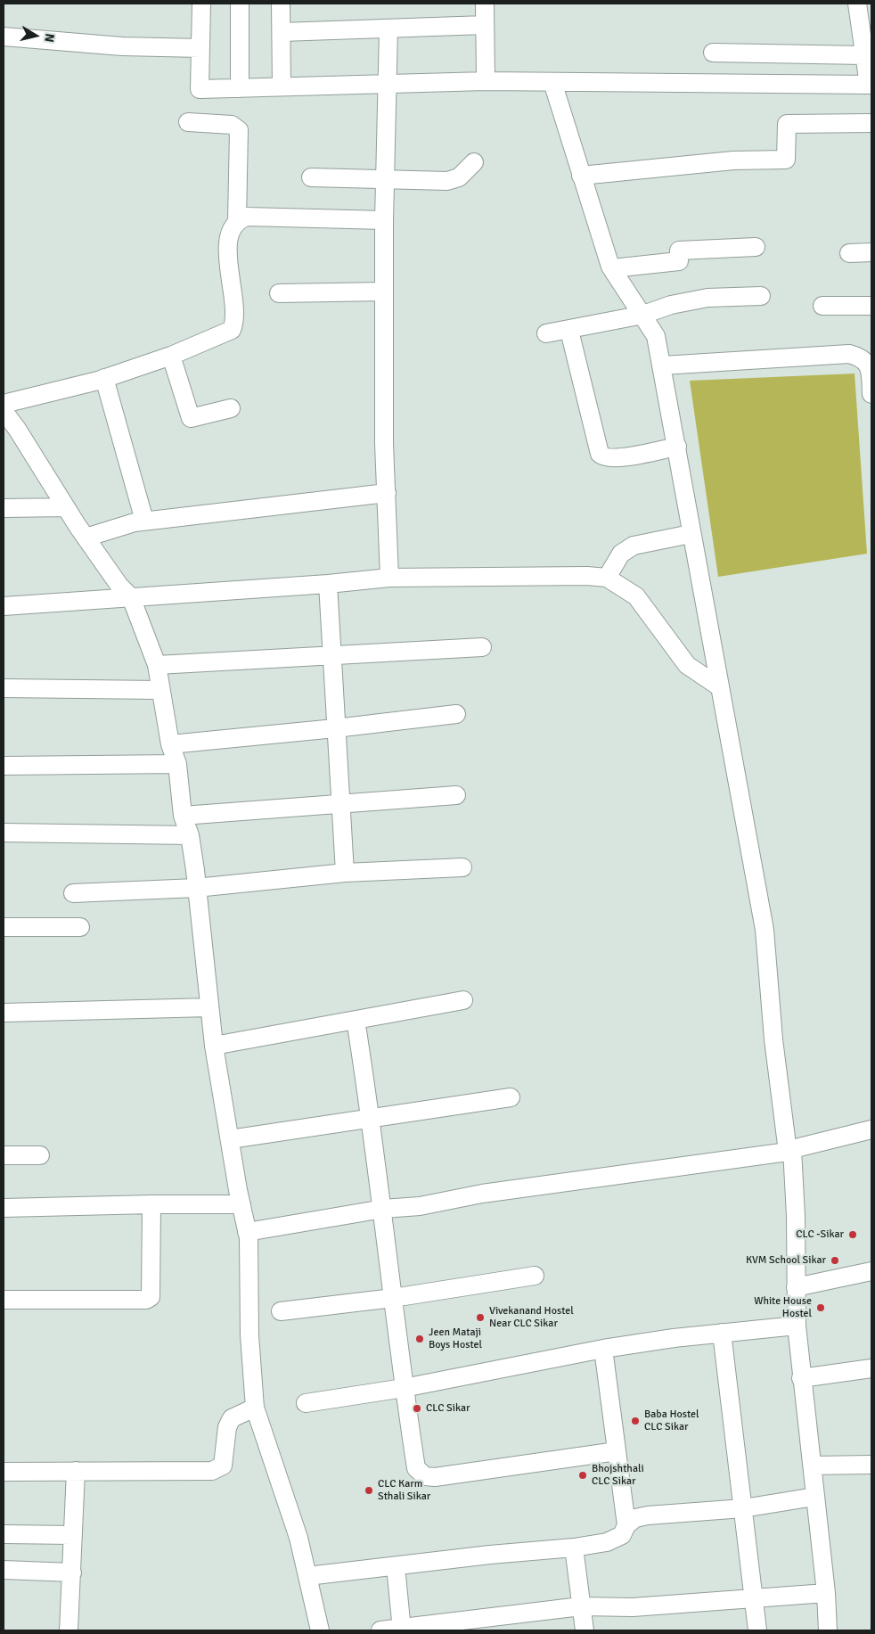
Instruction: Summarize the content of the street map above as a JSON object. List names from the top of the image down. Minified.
{"places":["CLC -Sikar","KVM School Sikar","White House Hostel","Vivekanand Hostel Near CLC Sikar","Jeen Mataji Boys Hostel","CLC Sikar","Baba Hostel CLC Sikar","Bhojshthali CLC Sikar","CLC Karm Sthali Sikar"],"north":"right"}
